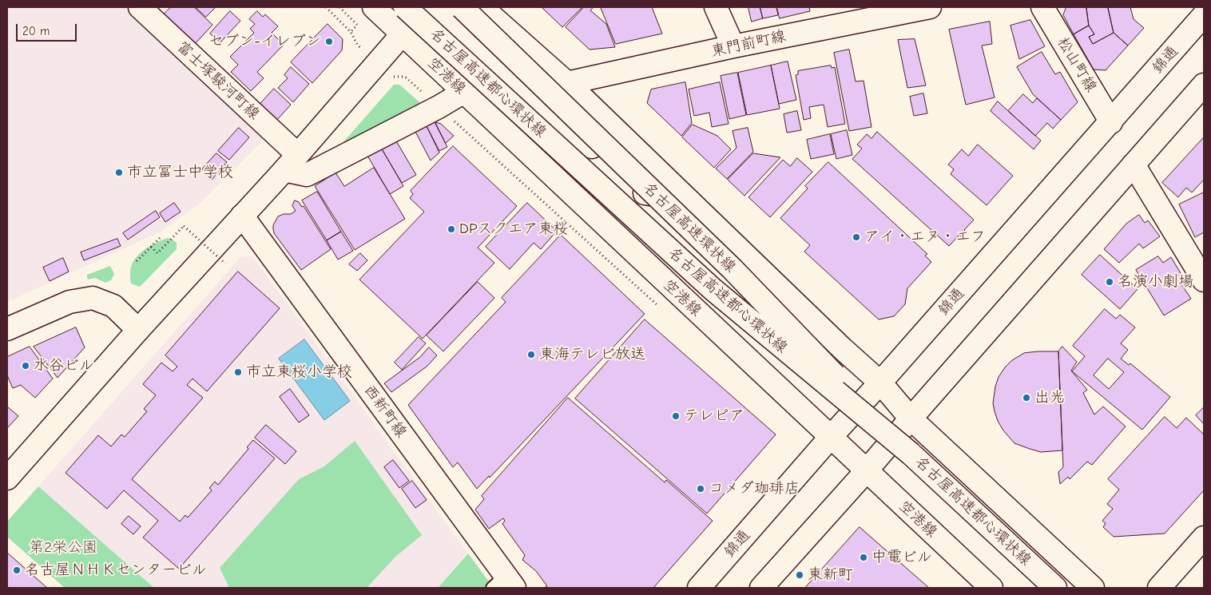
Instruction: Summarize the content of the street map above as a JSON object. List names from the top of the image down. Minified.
{"streets":{"main road":["東門前町線","錦通","松山町線","空港線","富士塚駿河町線","名古屋高速都心環状線","名古屋高速環状線","西新町線"]},"crossings":[["錦通","松山町線"],["錦通","空港線"],["名古屋高速都心環状線","名古屋高速環状線"]],"parks":["第2栄公園"],"places":["セブン-イレブン","市立冨士中学校","DPスクエア東桜","アイ・エヌ・エフ","名演小劇場","東海テレビ放送","水谷ビル","市立東桜小学校","出光","テレピア","コメダ珈琲店","中電ビル","名古屋ＮＨＫセンタービル","東新町"],"scale_bar":"20 m"}
